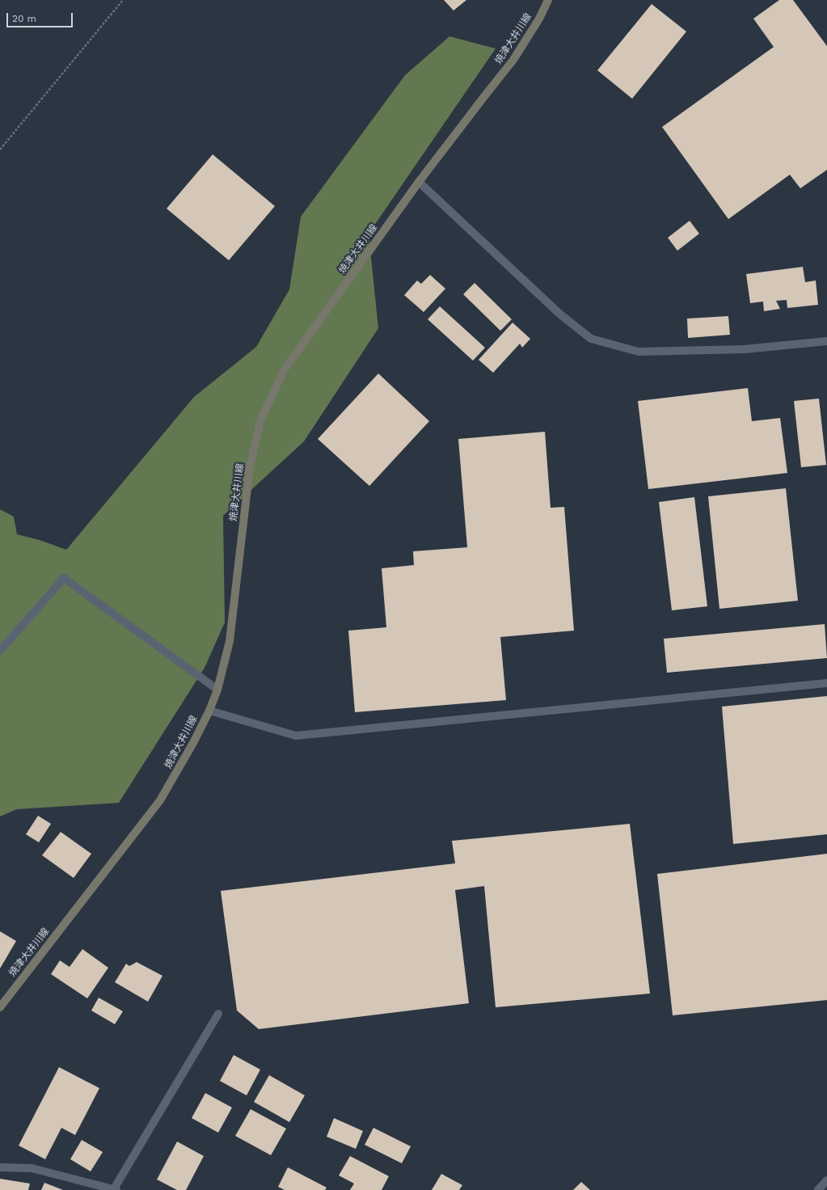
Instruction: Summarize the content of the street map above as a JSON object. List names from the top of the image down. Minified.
{"streets":{"main road":["焼津大井川線"]},"scale_bar":"20 m"}
